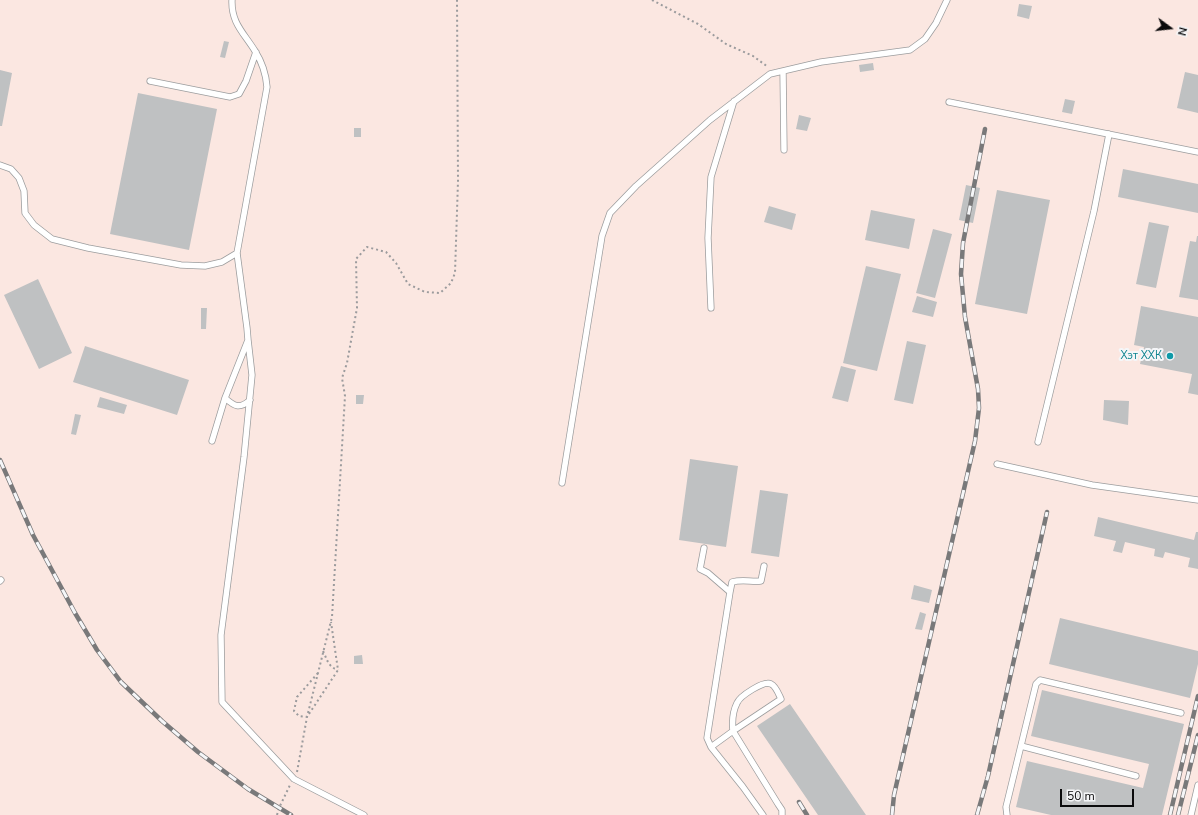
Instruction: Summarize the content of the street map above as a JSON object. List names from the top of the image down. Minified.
{"places":["Хэт ХХК"],"scale_bar":"50 m","north":"right"}
